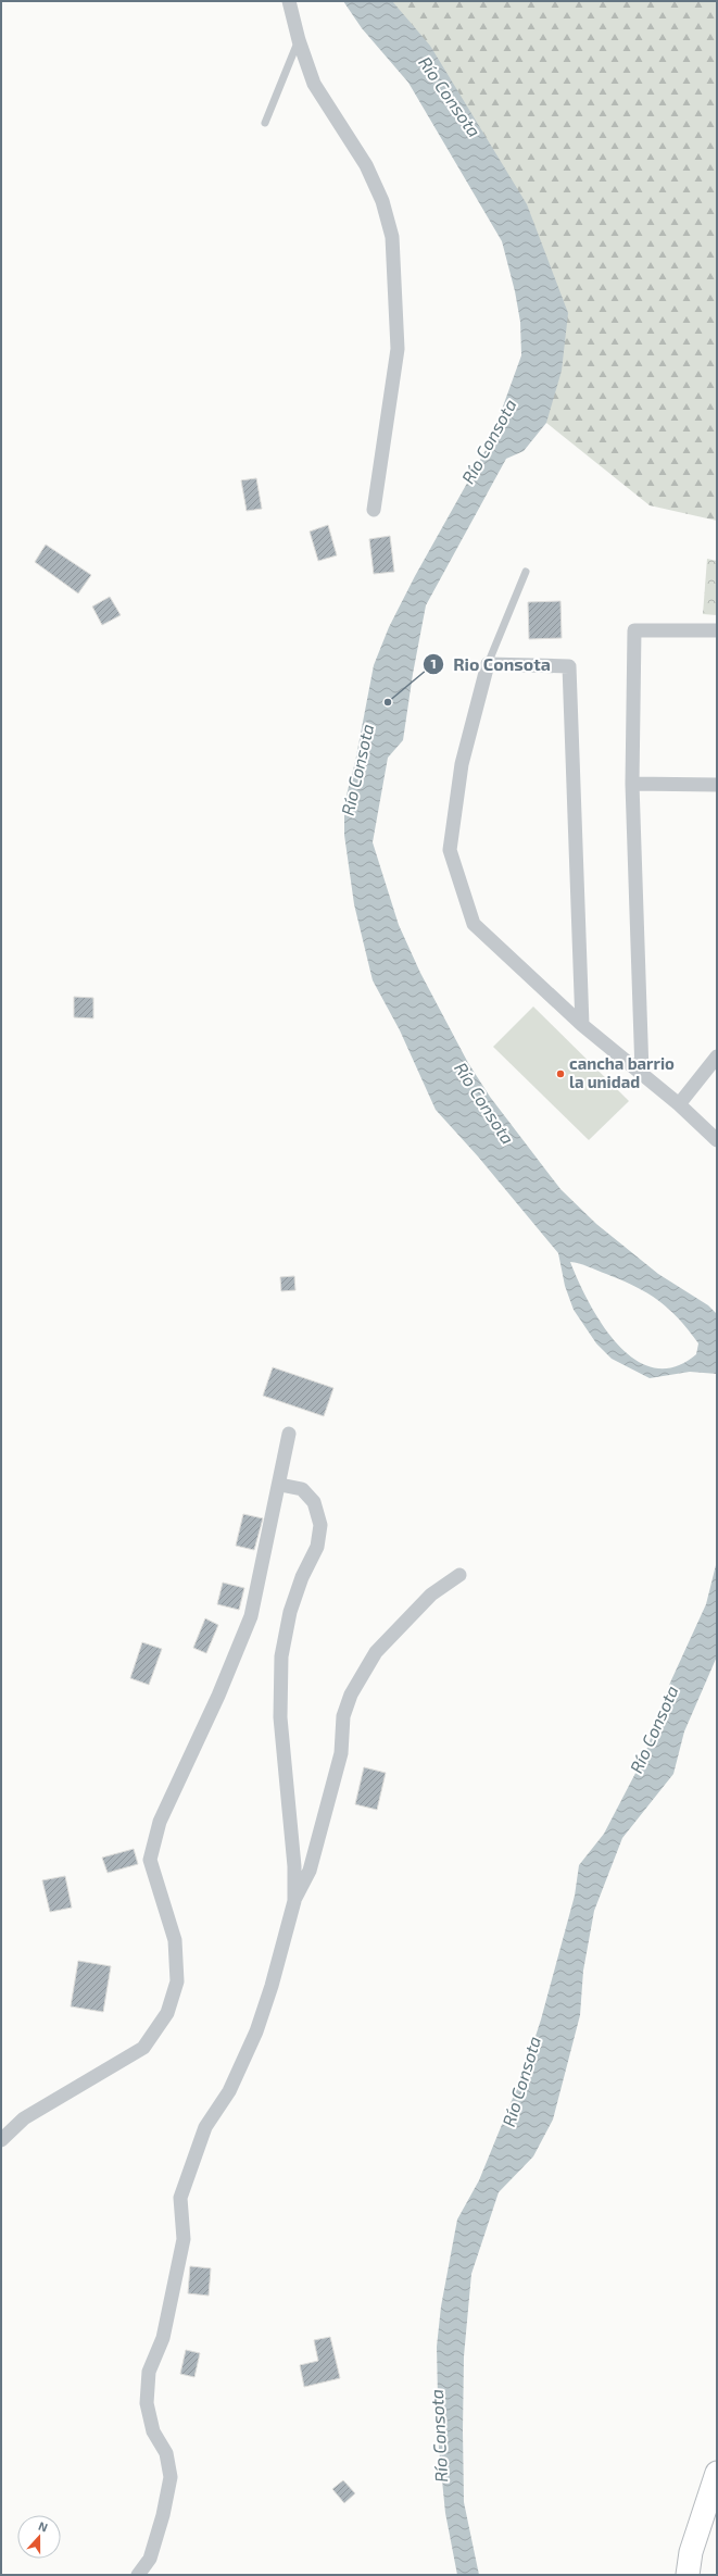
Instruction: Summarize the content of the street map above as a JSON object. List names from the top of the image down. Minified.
{"water":["Río Consota"],"places":["Rio Consota","cancha barrio la unidad"],"north":"top"}
